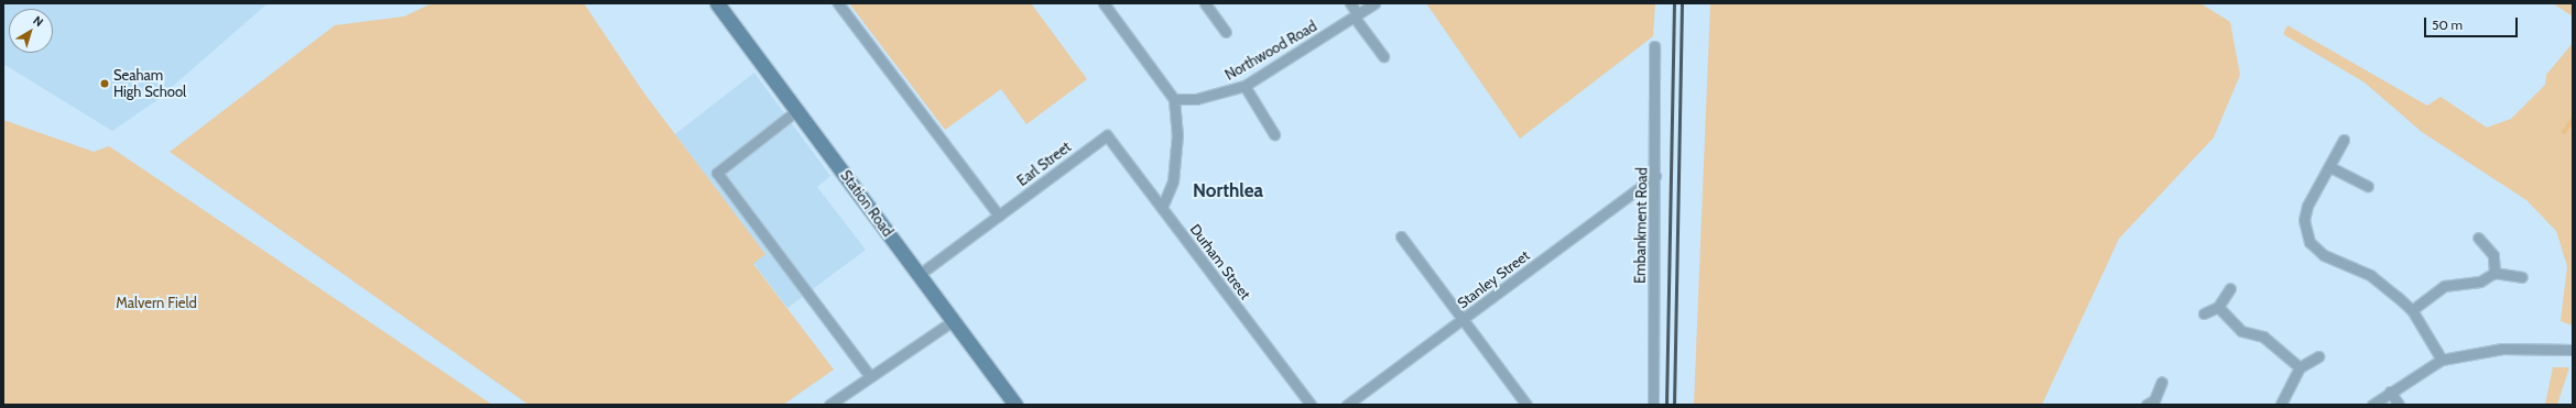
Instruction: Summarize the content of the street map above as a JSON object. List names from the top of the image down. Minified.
{"streets":{"main road":["Station Road"],"street":["Northwood Road","Earl Street","Embankment Road","Durham Street","Stanley Street"]},"crossings":[["Earl Street","Station Road"],["Earl Street","Durham Street"],["Embankment Road","Stanley Street"]],"districts":["Northlea"],"parks":["Malvern Field"],"places":["Seaham High School"],"scale_bar":"50 m","north":"top right"}
